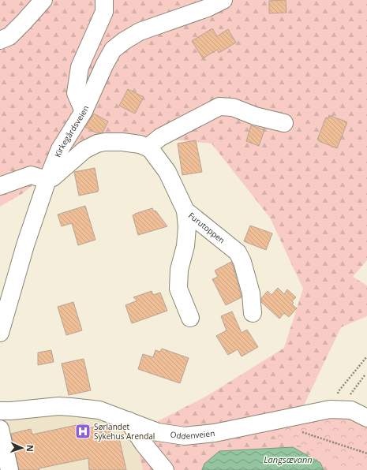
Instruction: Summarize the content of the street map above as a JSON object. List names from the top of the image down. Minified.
{"streets":{"street":["Kirkegårdsveien","Furutoppen","Oddenveien"]},"water":["Langsævann"],"places":{"hospital":["Sørlandet Sykehus Arendal"]},"north":"right"}
